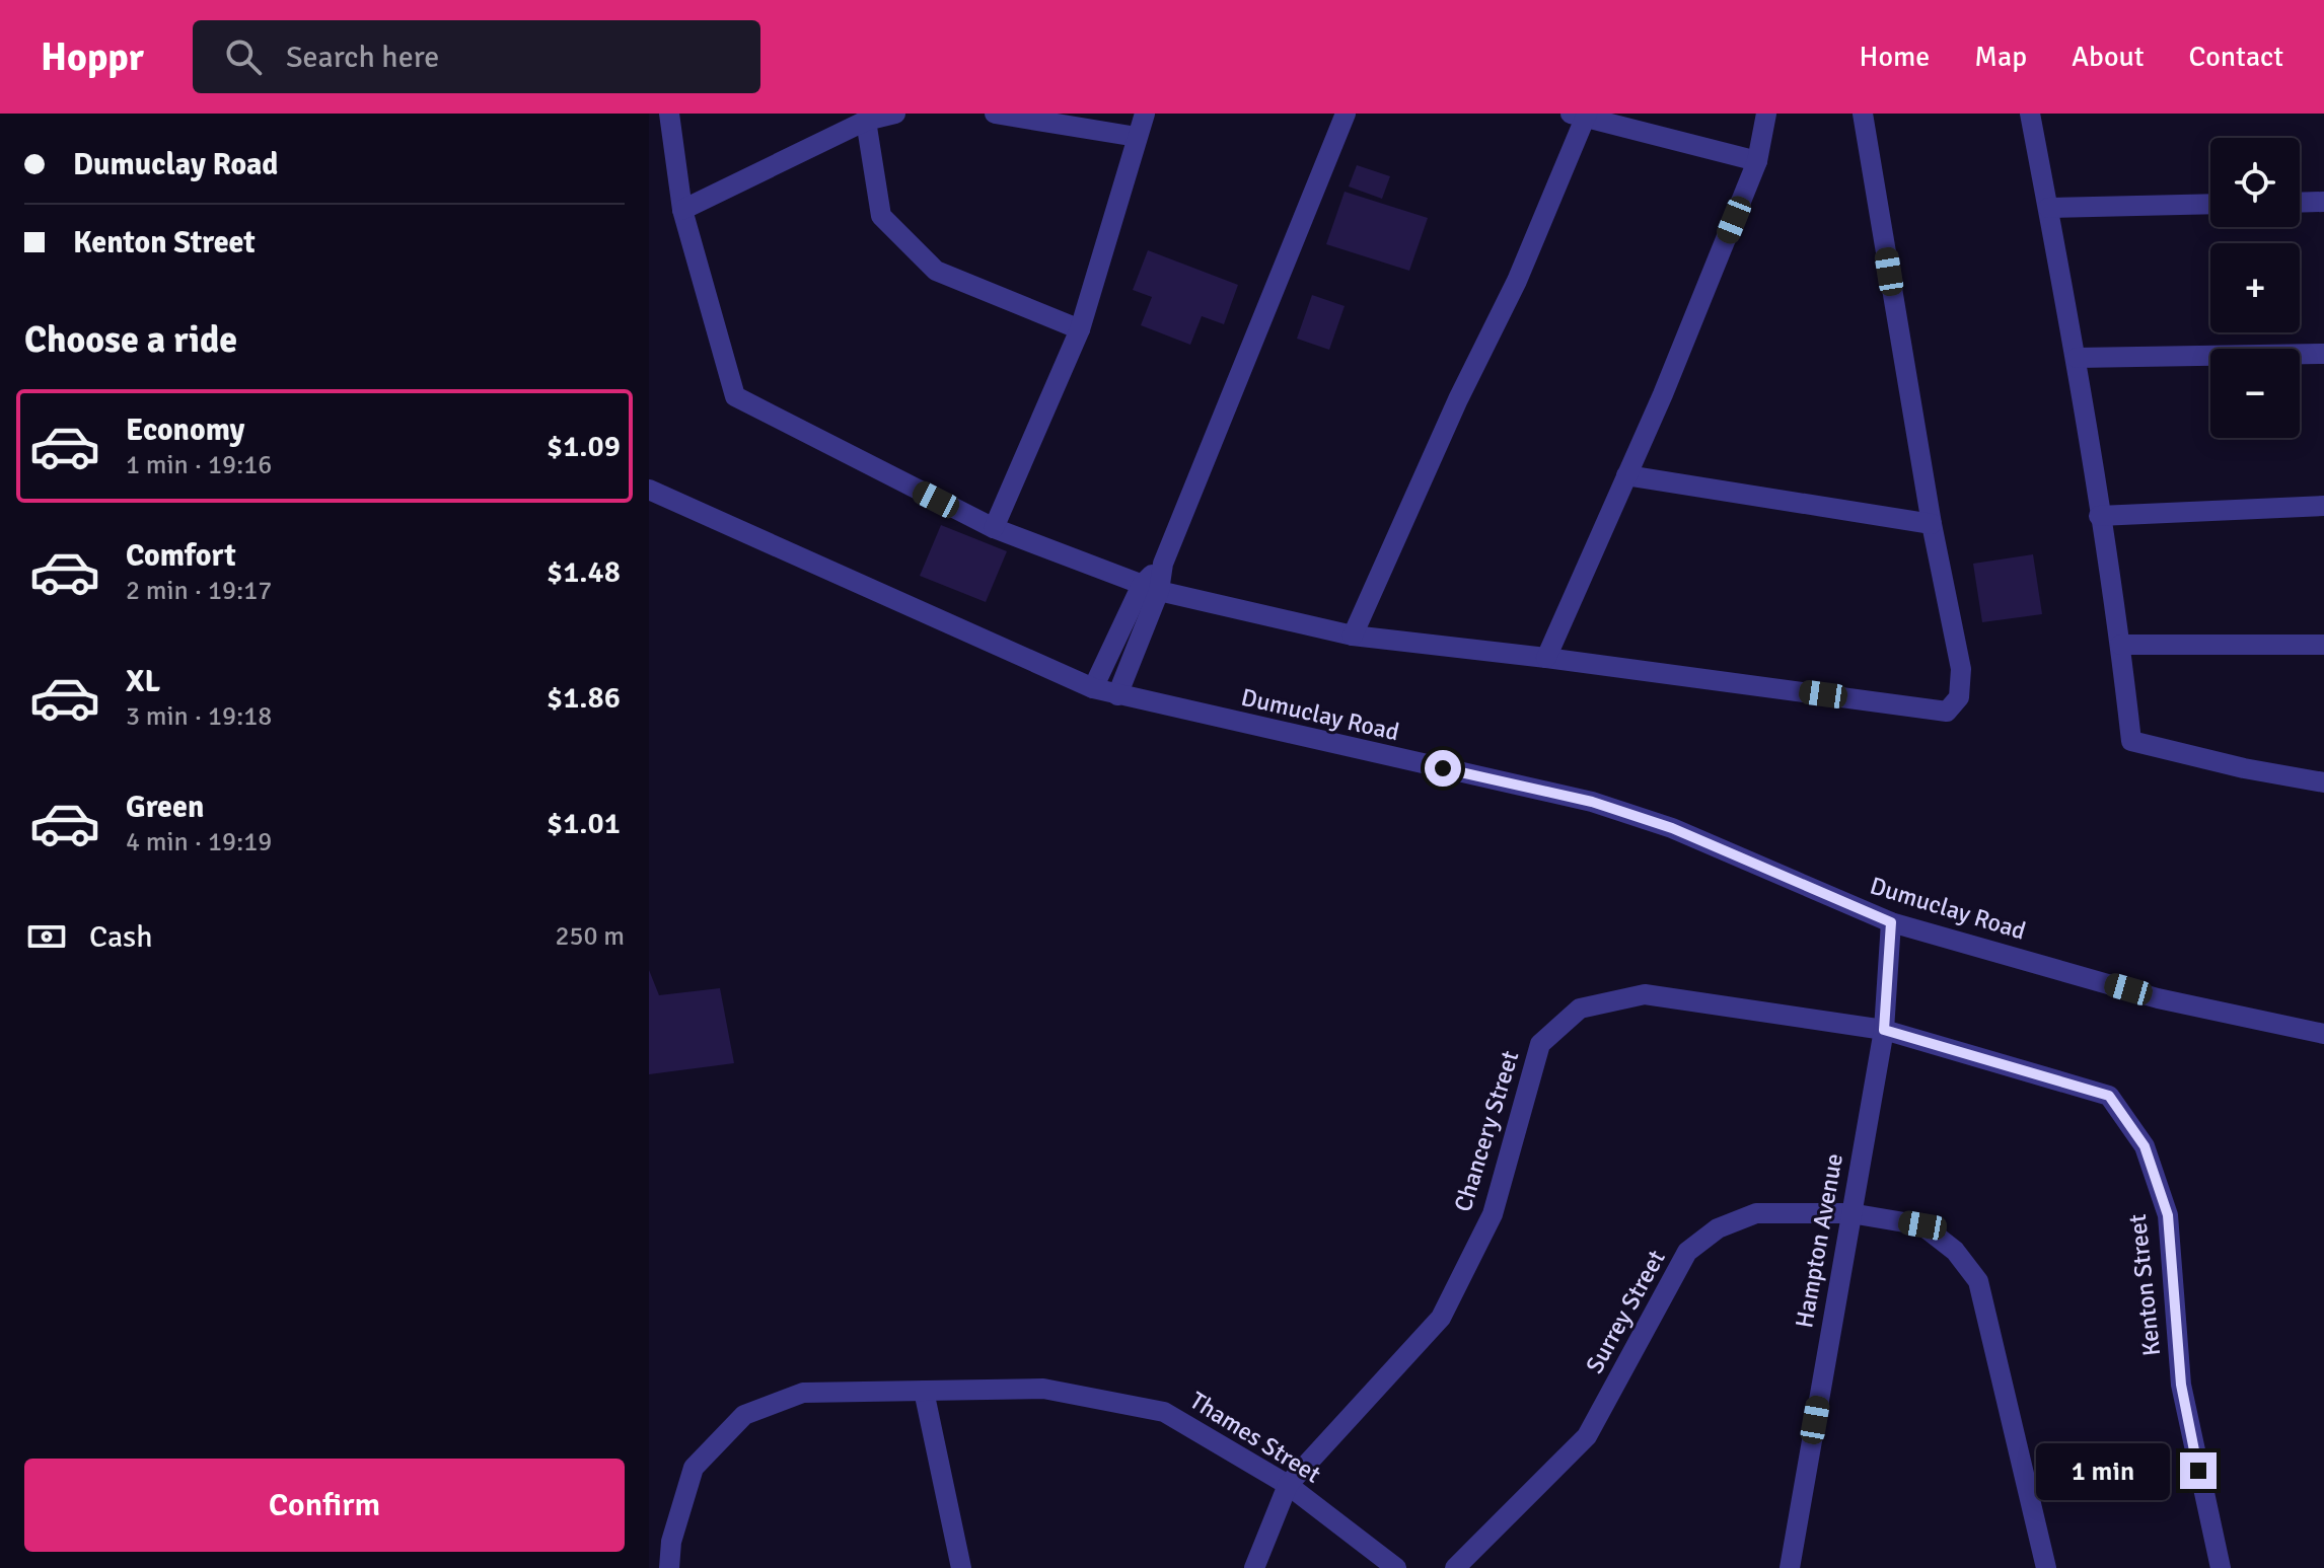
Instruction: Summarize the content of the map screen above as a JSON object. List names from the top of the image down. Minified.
{"streets":{"street":["Dumuclay Road","Chancery Street","Hampton Avenue","Kenton Street","Surrey Street","Thames Street"]},"crossings":[["Dumuclay Road","Hampton Avenue"],["Chancery Street","Hampton Avenue"],["Chancery Street","Kenton Street"],["Chancery Street","Thames Street"],["Hampton Avenue","Kenton Street"],["Hampton Avenue","Surrey Street"]],"page":{"header":"Hoppr","search":"Search here","nav":["Home","Map","About","Contact"],"banner":["Dumuclay Road","Kenton Street"],"map_buttons":["+","−"],"heading":"Choose a ride","list":[{"name":"Economy","note":"1 min · 19:16","value":"$1.09"},{"name":"Comfort","note":"2 min · 19:17","value":"$1.48"},{"name":"XL","note":"3 min · 19:18","value":"$1.86"},{"name":"Green","note":"4 min · 19:19","value":"$1.01"}],"pay":["Cash","250 m"],"buttons":"Confirm","bubble":"1 min"}}
